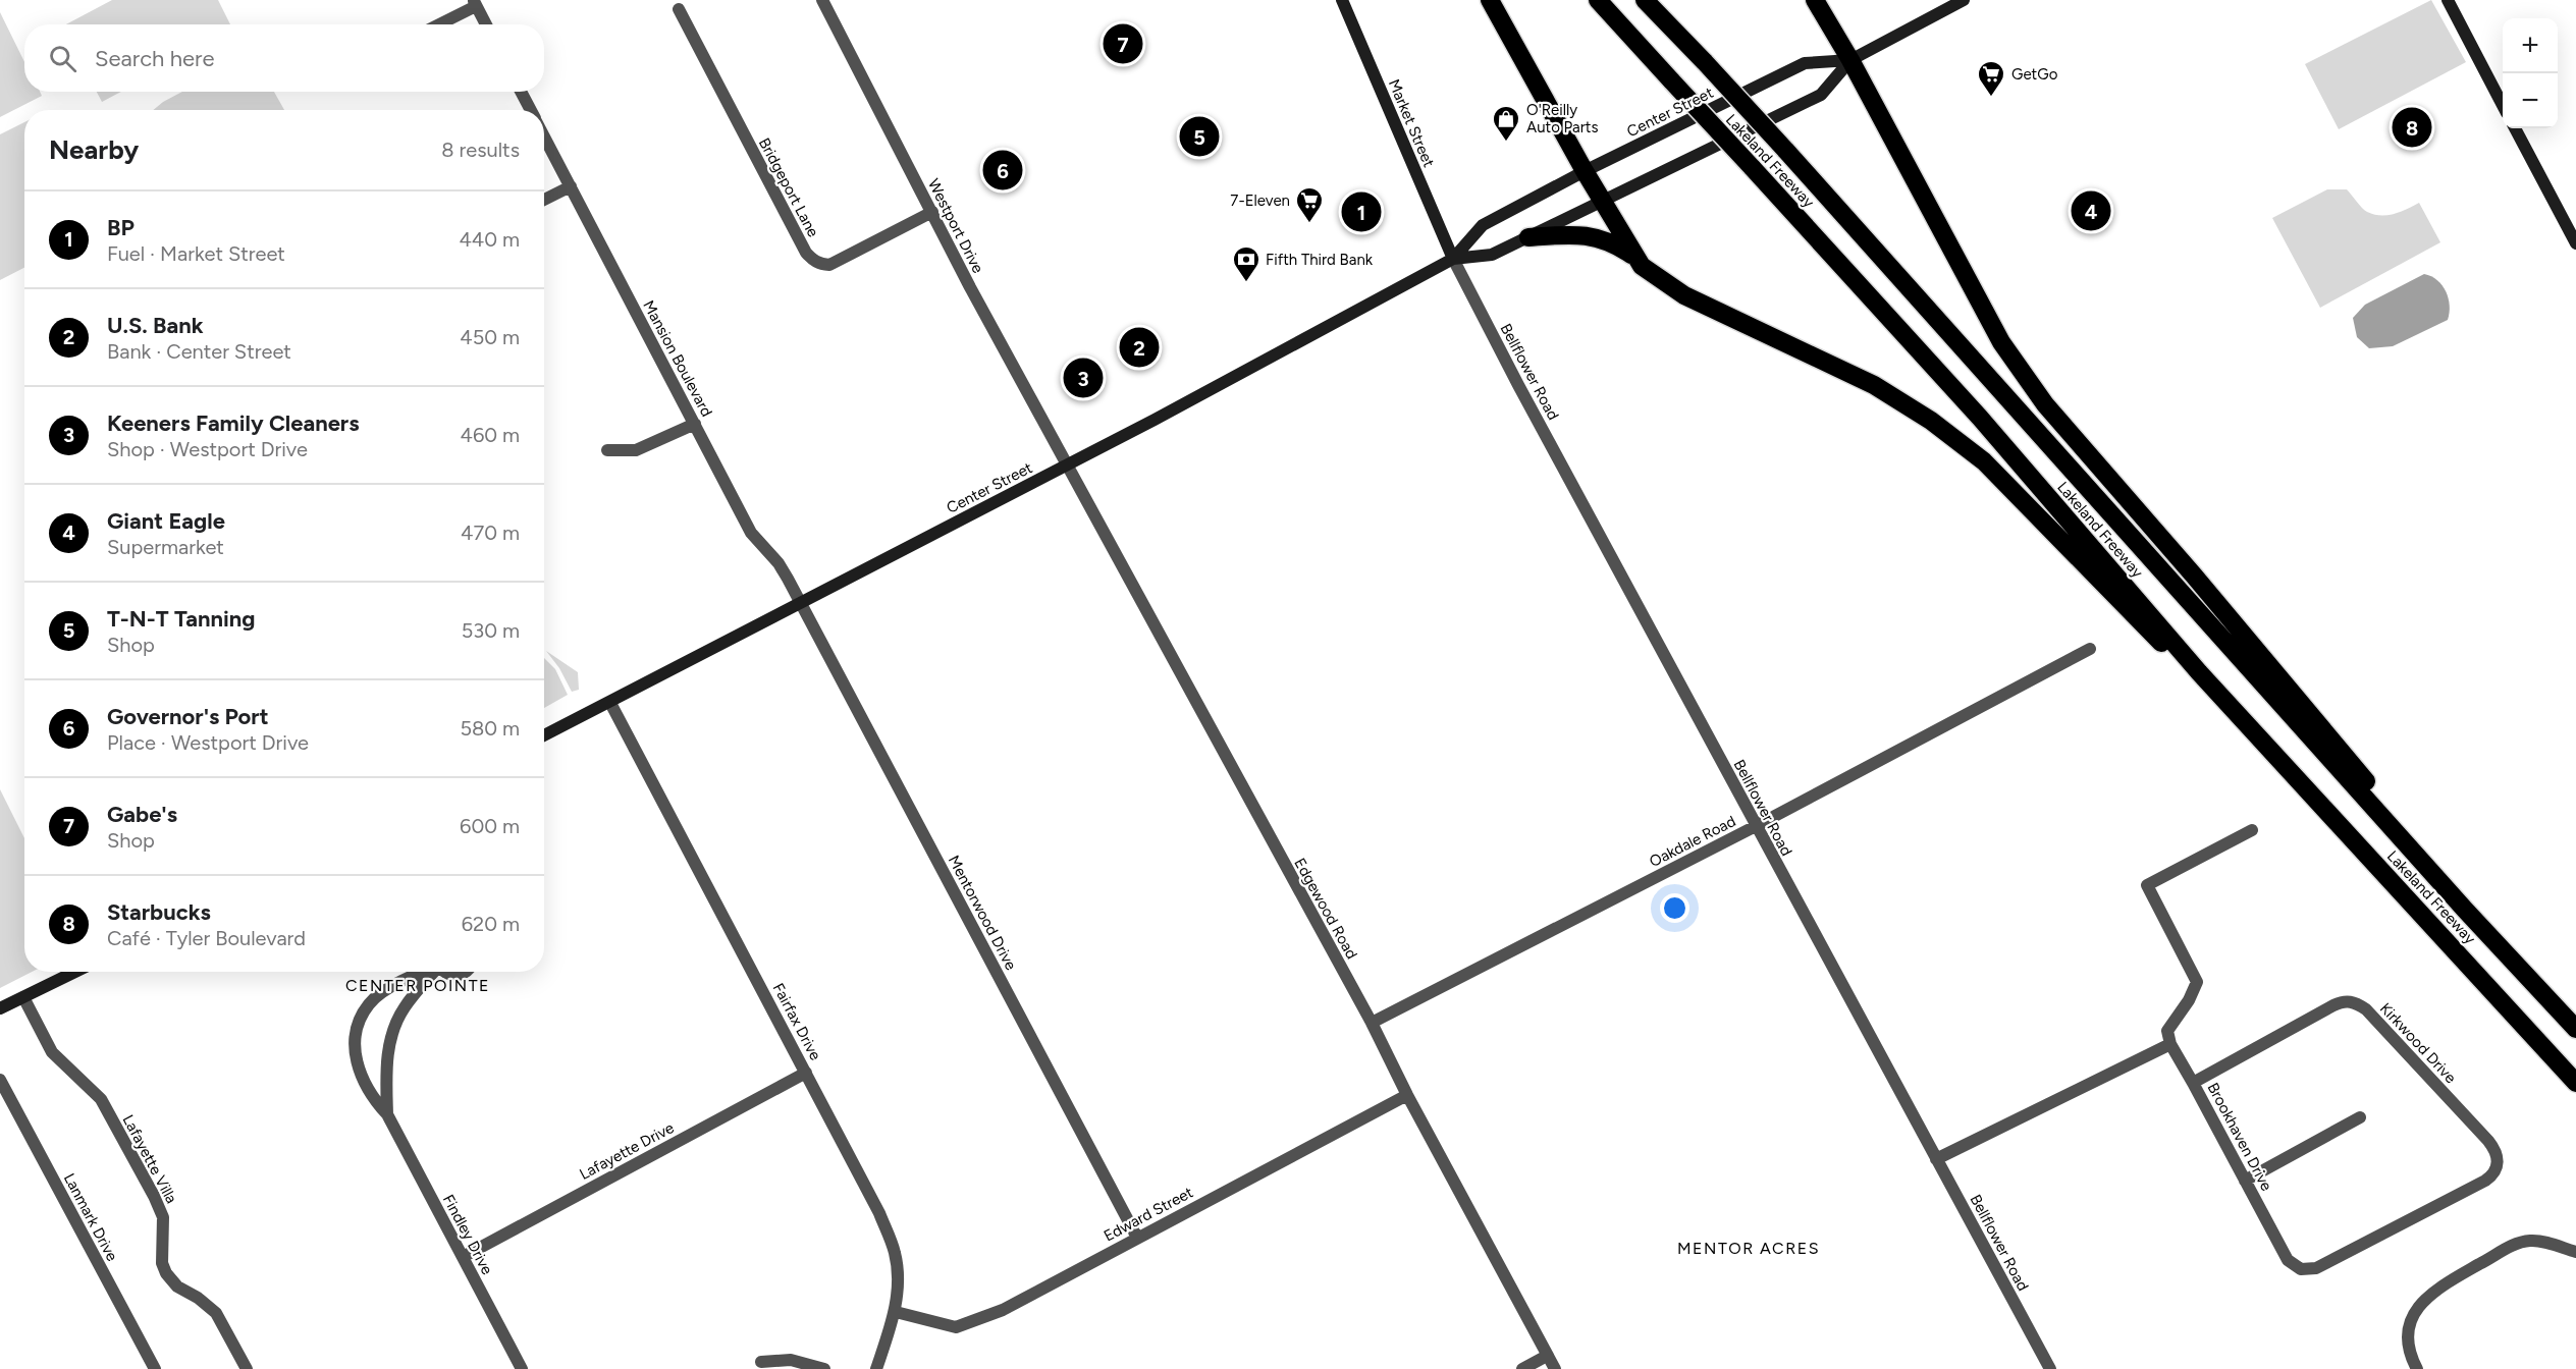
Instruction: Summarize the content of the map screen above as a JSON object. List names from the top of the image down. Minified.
{"streets":{"highway":["Lakeland Freeway"],"main road":["Center Street","Market Street"],"street":["Bridgeport Lane","Westport Drive","Mansion Boulevard","Bellflower Road","Oakdale Road","Edgewood Road","Mentorwood Drive","Fairfax Drive","Kirkwood Drive","Brookhaven Drive","Lafayette Drive","Lafayette Villa","Edward Street","Lanmark Drive","Findley Drive"]},"crossings":[["Center Street","Market Street"],["Center Street","Westport Drive"],["Center Street","Mansion Boulevard"],["Center Street","Bellflower Road"],["Center Street","Edgewood Road"],["Center Street","Mentorwood Drive"],["Center Street","Fairfax Drive"],["Market Street","Bellflower Road"],["Bridgeport Lane","Westport Drive"],["Westport Drive","Edgewood Road"],["Mansion Boulevard","Mentorwood Drive"],["Bellflower Road","Oakdale Road"],["Oakdale Road","Edgewood Road"],["Edgewood Road","Edward Street"],["Mentorwood Drive","Edward Street"],["Fairfax Drive","Lafayette Drive"],["Fairfax Drive","Edward Street"],["Kirkwood Drive","Brookhaven Drive"],["Lafayette Drive","Findley Drive"]],"districts":["CENTER POINTE","MENTOR ACRES"],"places":{"supermarket":["GetGo","7-Eleven"],"shop":["O'Reilly Auto Parts"],"bank":["Fifth Third Bank"]},"page":{"map_buttons":["+","−"],"pins":["7","8","5","6","4","1","2","3"],"search":"Search here","heading":["Nearby","8 results"],"list":[{"mark":"1","name":"BP","note":"Fuel · Market Street","value":"440 m"},{"mark":"2","name":"U.S. Bank","note":"Bank · Center Street","value":"450 m"},{"mark":"3","name":"Keeners Family Cleaners","note":"Shop · Westport Drive","value":"460 m"},{"mark":"4","name":"Giant Eagle","note":"Supermarket","value":"470 m"},{"mark":"5","name":"T-N-T Tanning","note":"Shop","value":"530 m"},{"mark":"6","name":"Governor's Port","note":"Place · Westport Drive","value":"580 m"},{"mark":"7","name":"Gabe's","note":"Shop","value":"600 m"},{"mark":"8","name":"Starbucks","note":"Café · Tyler Boulevard","value":"620 m"}]}}
